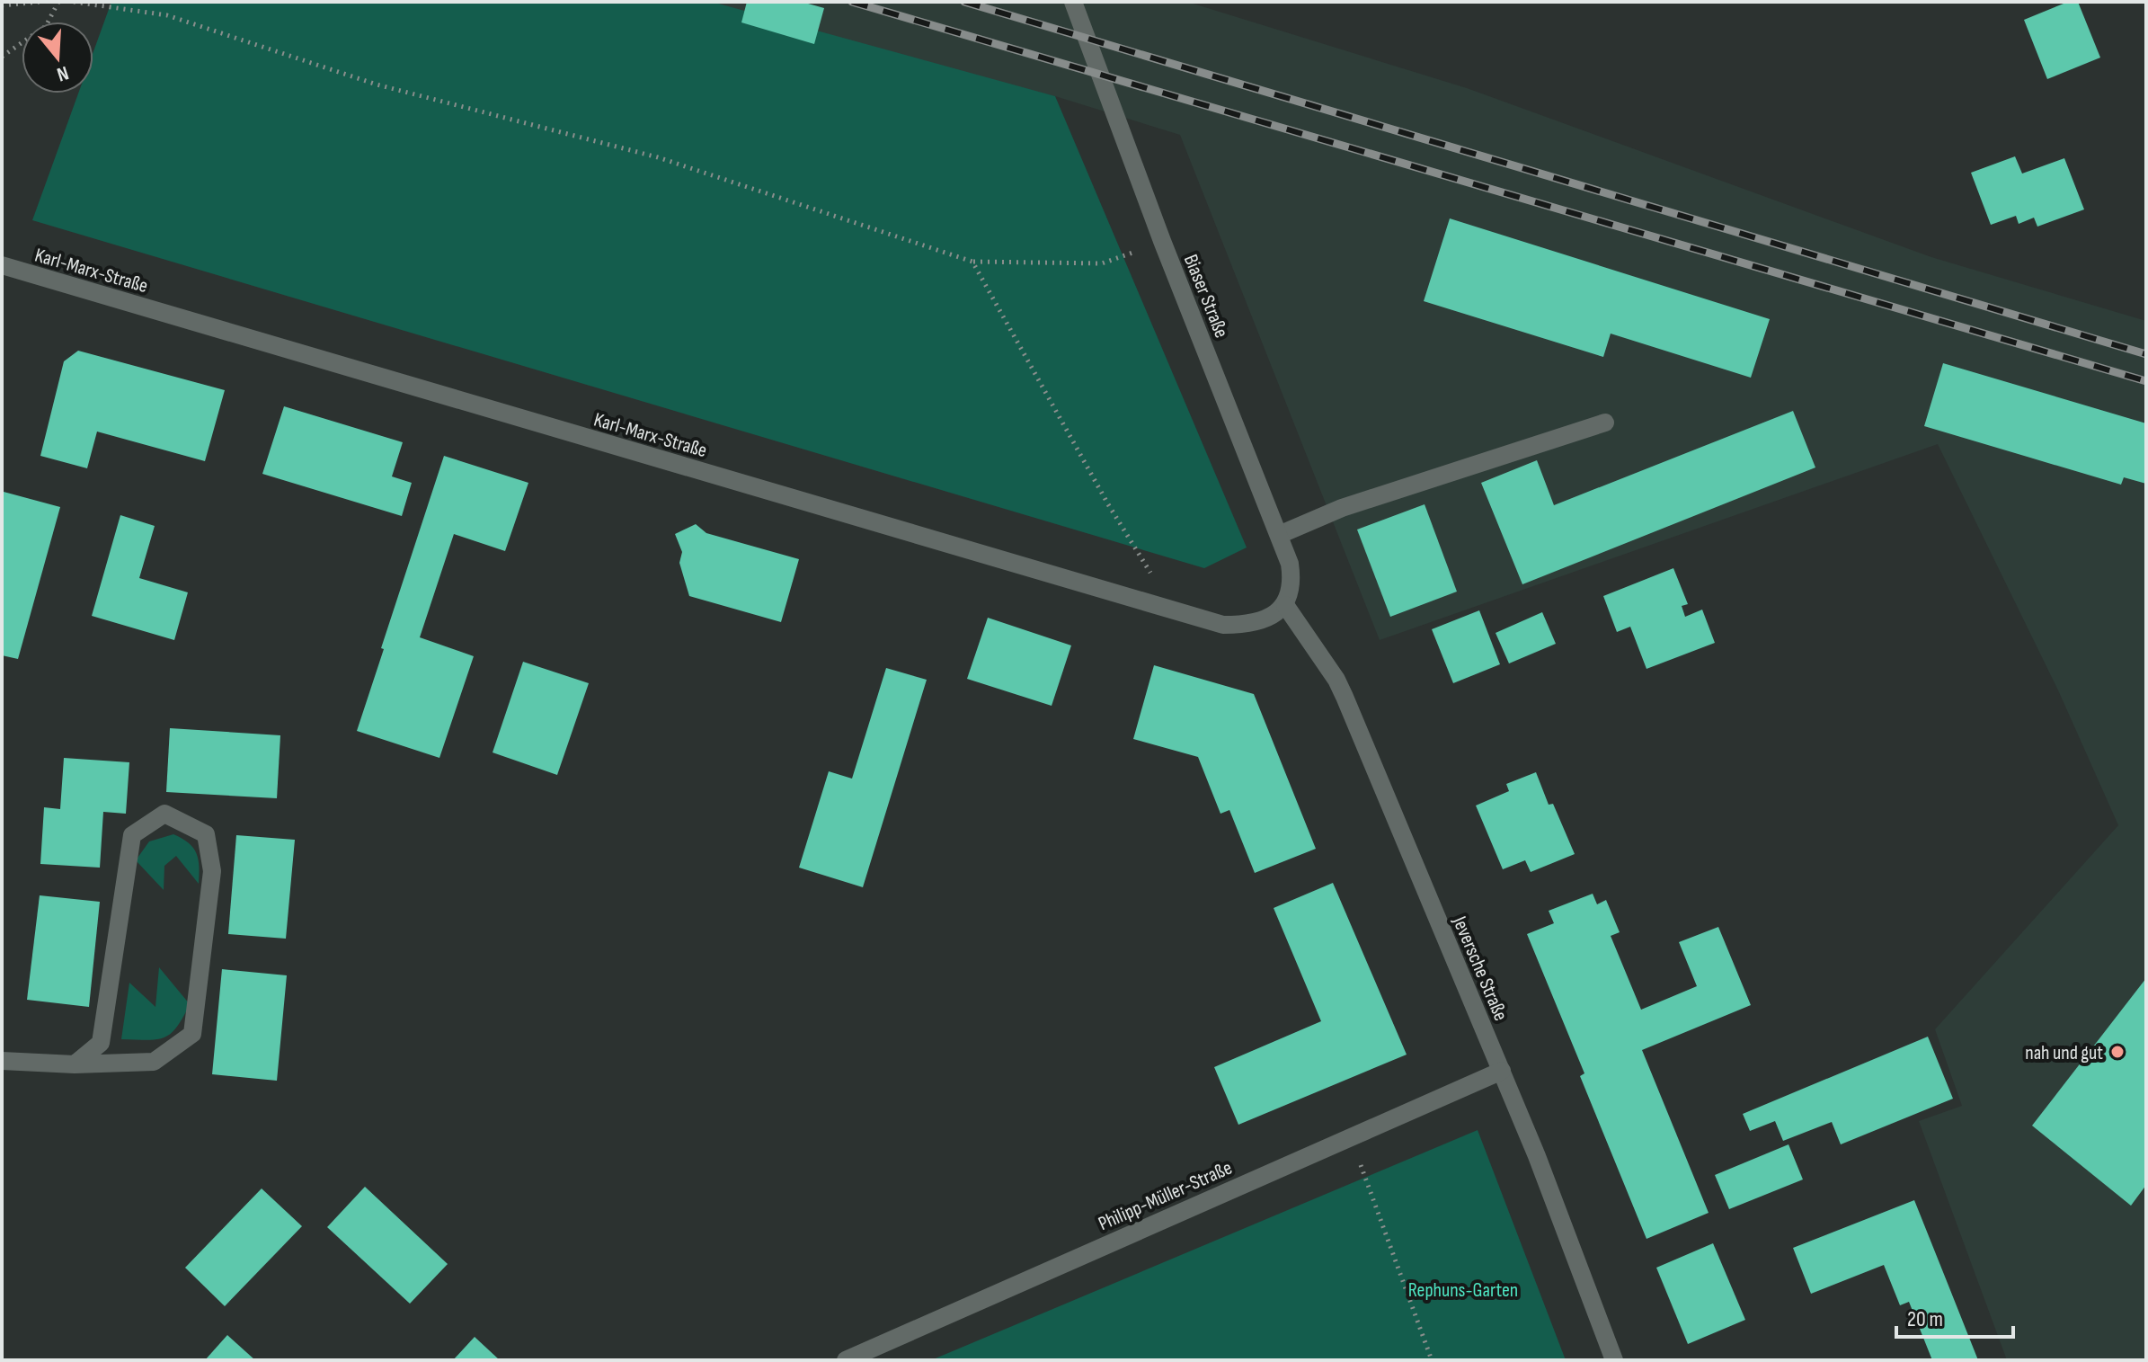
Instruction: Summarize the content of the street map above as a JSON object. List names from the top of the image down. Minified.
{"streets":{"street":["Karl-Marx-Straße","Biaser Straße","Jeversche Straße","Philipp-Müller-Straße"]},"crossings":[["Karl-Marx-Straße","Biaser Straße"],["Karl-Marx-Straße","Jeversche Straße"],["Biaser Straße","Jeversche Straße"],["Jeversche Straße","Philipp-Müller-Straße"]],"parks":["Rephuns-Garten"],"places":["nah und gut"],"scale_bar":"20 m","north":"bottom"}
